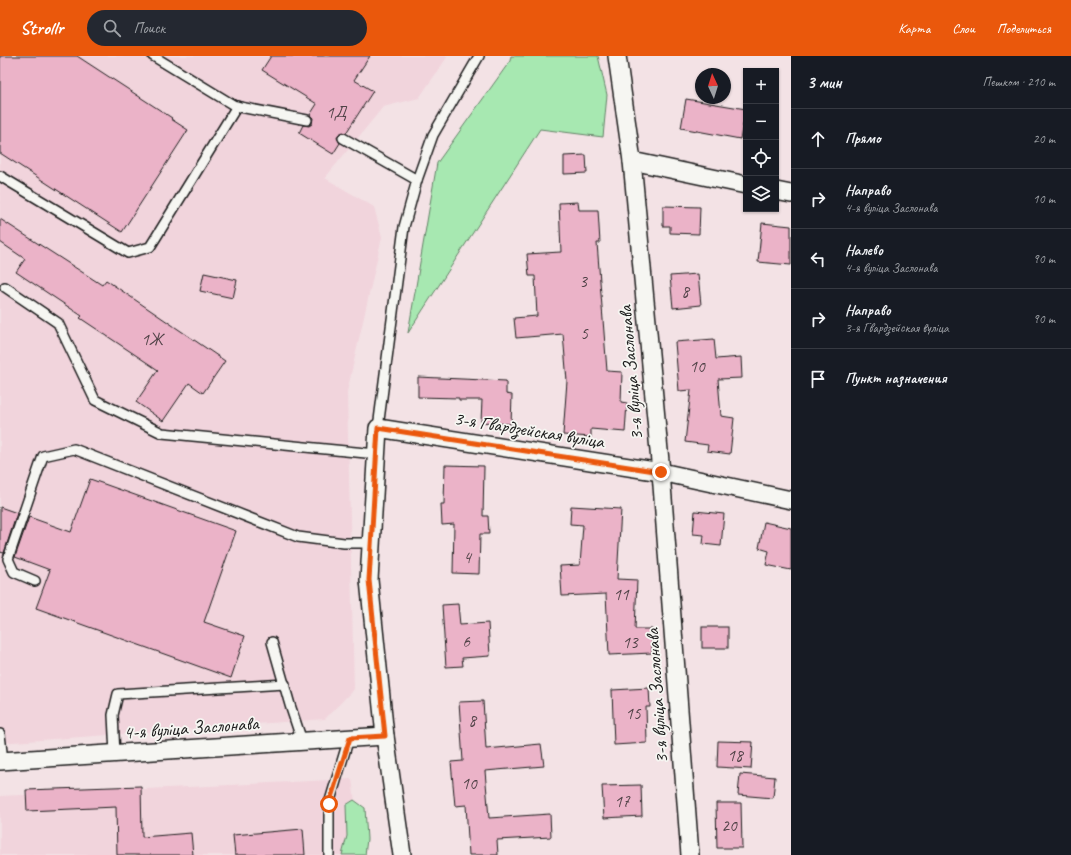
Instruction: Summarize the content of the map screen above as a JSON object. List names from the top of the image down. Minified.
{"streets":{"street":["3-я вуліца Заслонава","3-я Гвардзейская вуліца","4-я вуліца Заслонава"]},"crossings":[["3-я вуліца Заслонава","3-я Гвардзейская вуліца"]],"house_numbers":["1Д","3","8","5","1Ж","10","4","11","6","13","15","8","18","10","17","20"],"north":"top","page":{"header":"Strollr","search":"Поиск","nav":["Карта","Слои","Поделиться"],"heading":["3 мин","Пешком · 210 m"],"map_buttons":["+","−"],"list":[["Прямо","20 m"],["Направо","4-я вуліца Заслонава","10 m"],["Налево","4-я вуліца Заслонава","90 m"],["Направо","3-я Гвардзейская вуліца","90 m"],"Пункт назначения"]}}
